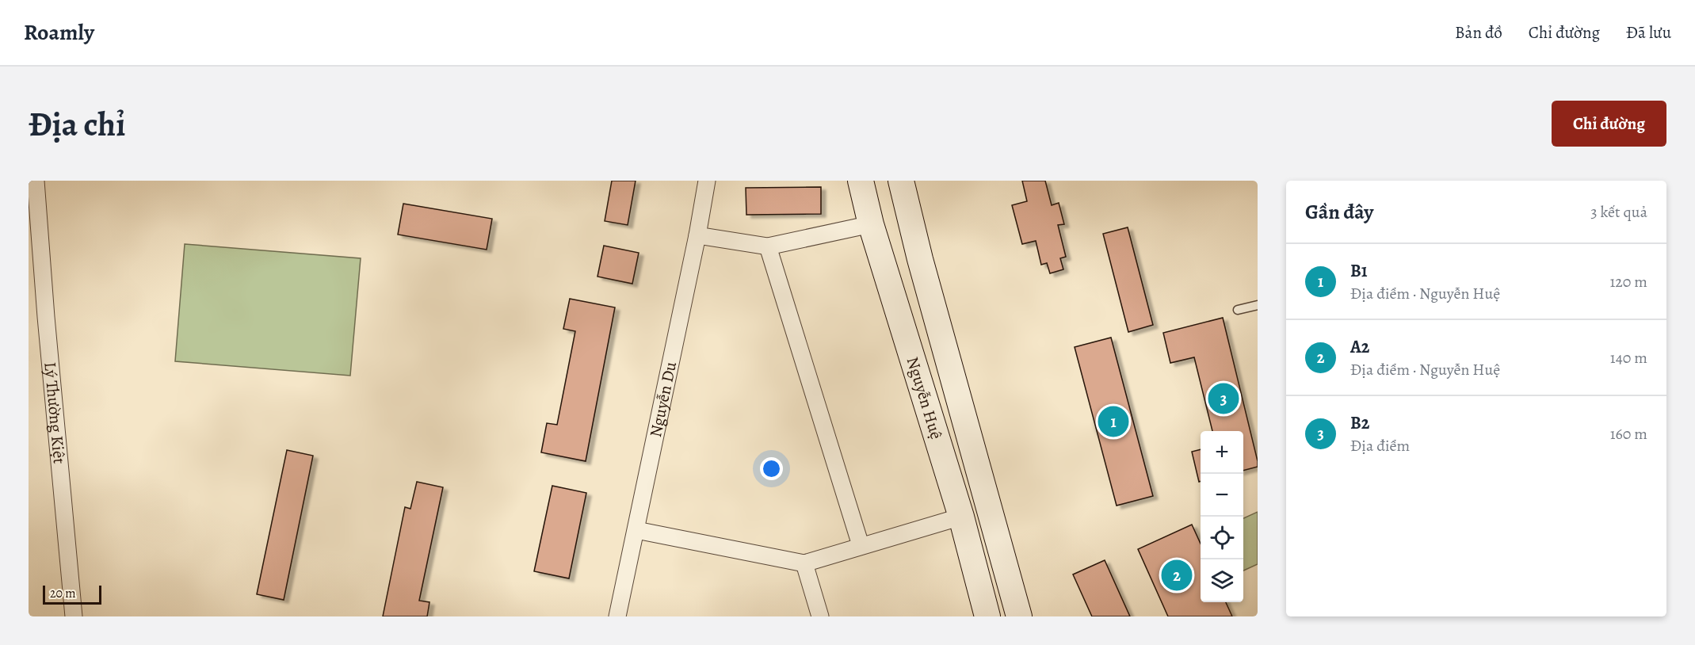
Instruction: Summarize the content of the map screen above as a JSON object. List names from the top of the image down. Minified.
{"streets":{"main road":["Nguyễn Huệ"],"street":["Nguyễn Du","Lý Thường Kiệt"]},"scale_bar":"20 m","page":{"header":"Roamly","nav":["Bản đồ","Chỉ đường","Đã lưu"],"buttons":"Chỉ đường","title":"Địa chỉ","heading":["Gần đây","3 kết quả"],"list":[{"mark":"1","name":"B1","note":"Địa điểm · Nguyễn Huệ","value":"120 m"},{"mark":"2","name":"A2","note":"Địa điểm · Nguyễn Huệ","value":"140 m"},{"mark":"3","name":"B2","note":"Địa điểm","value":"160 m"}],"pins":["3","1","2"],"map_buttons":["+","−"],"scale":"20 m"}}
